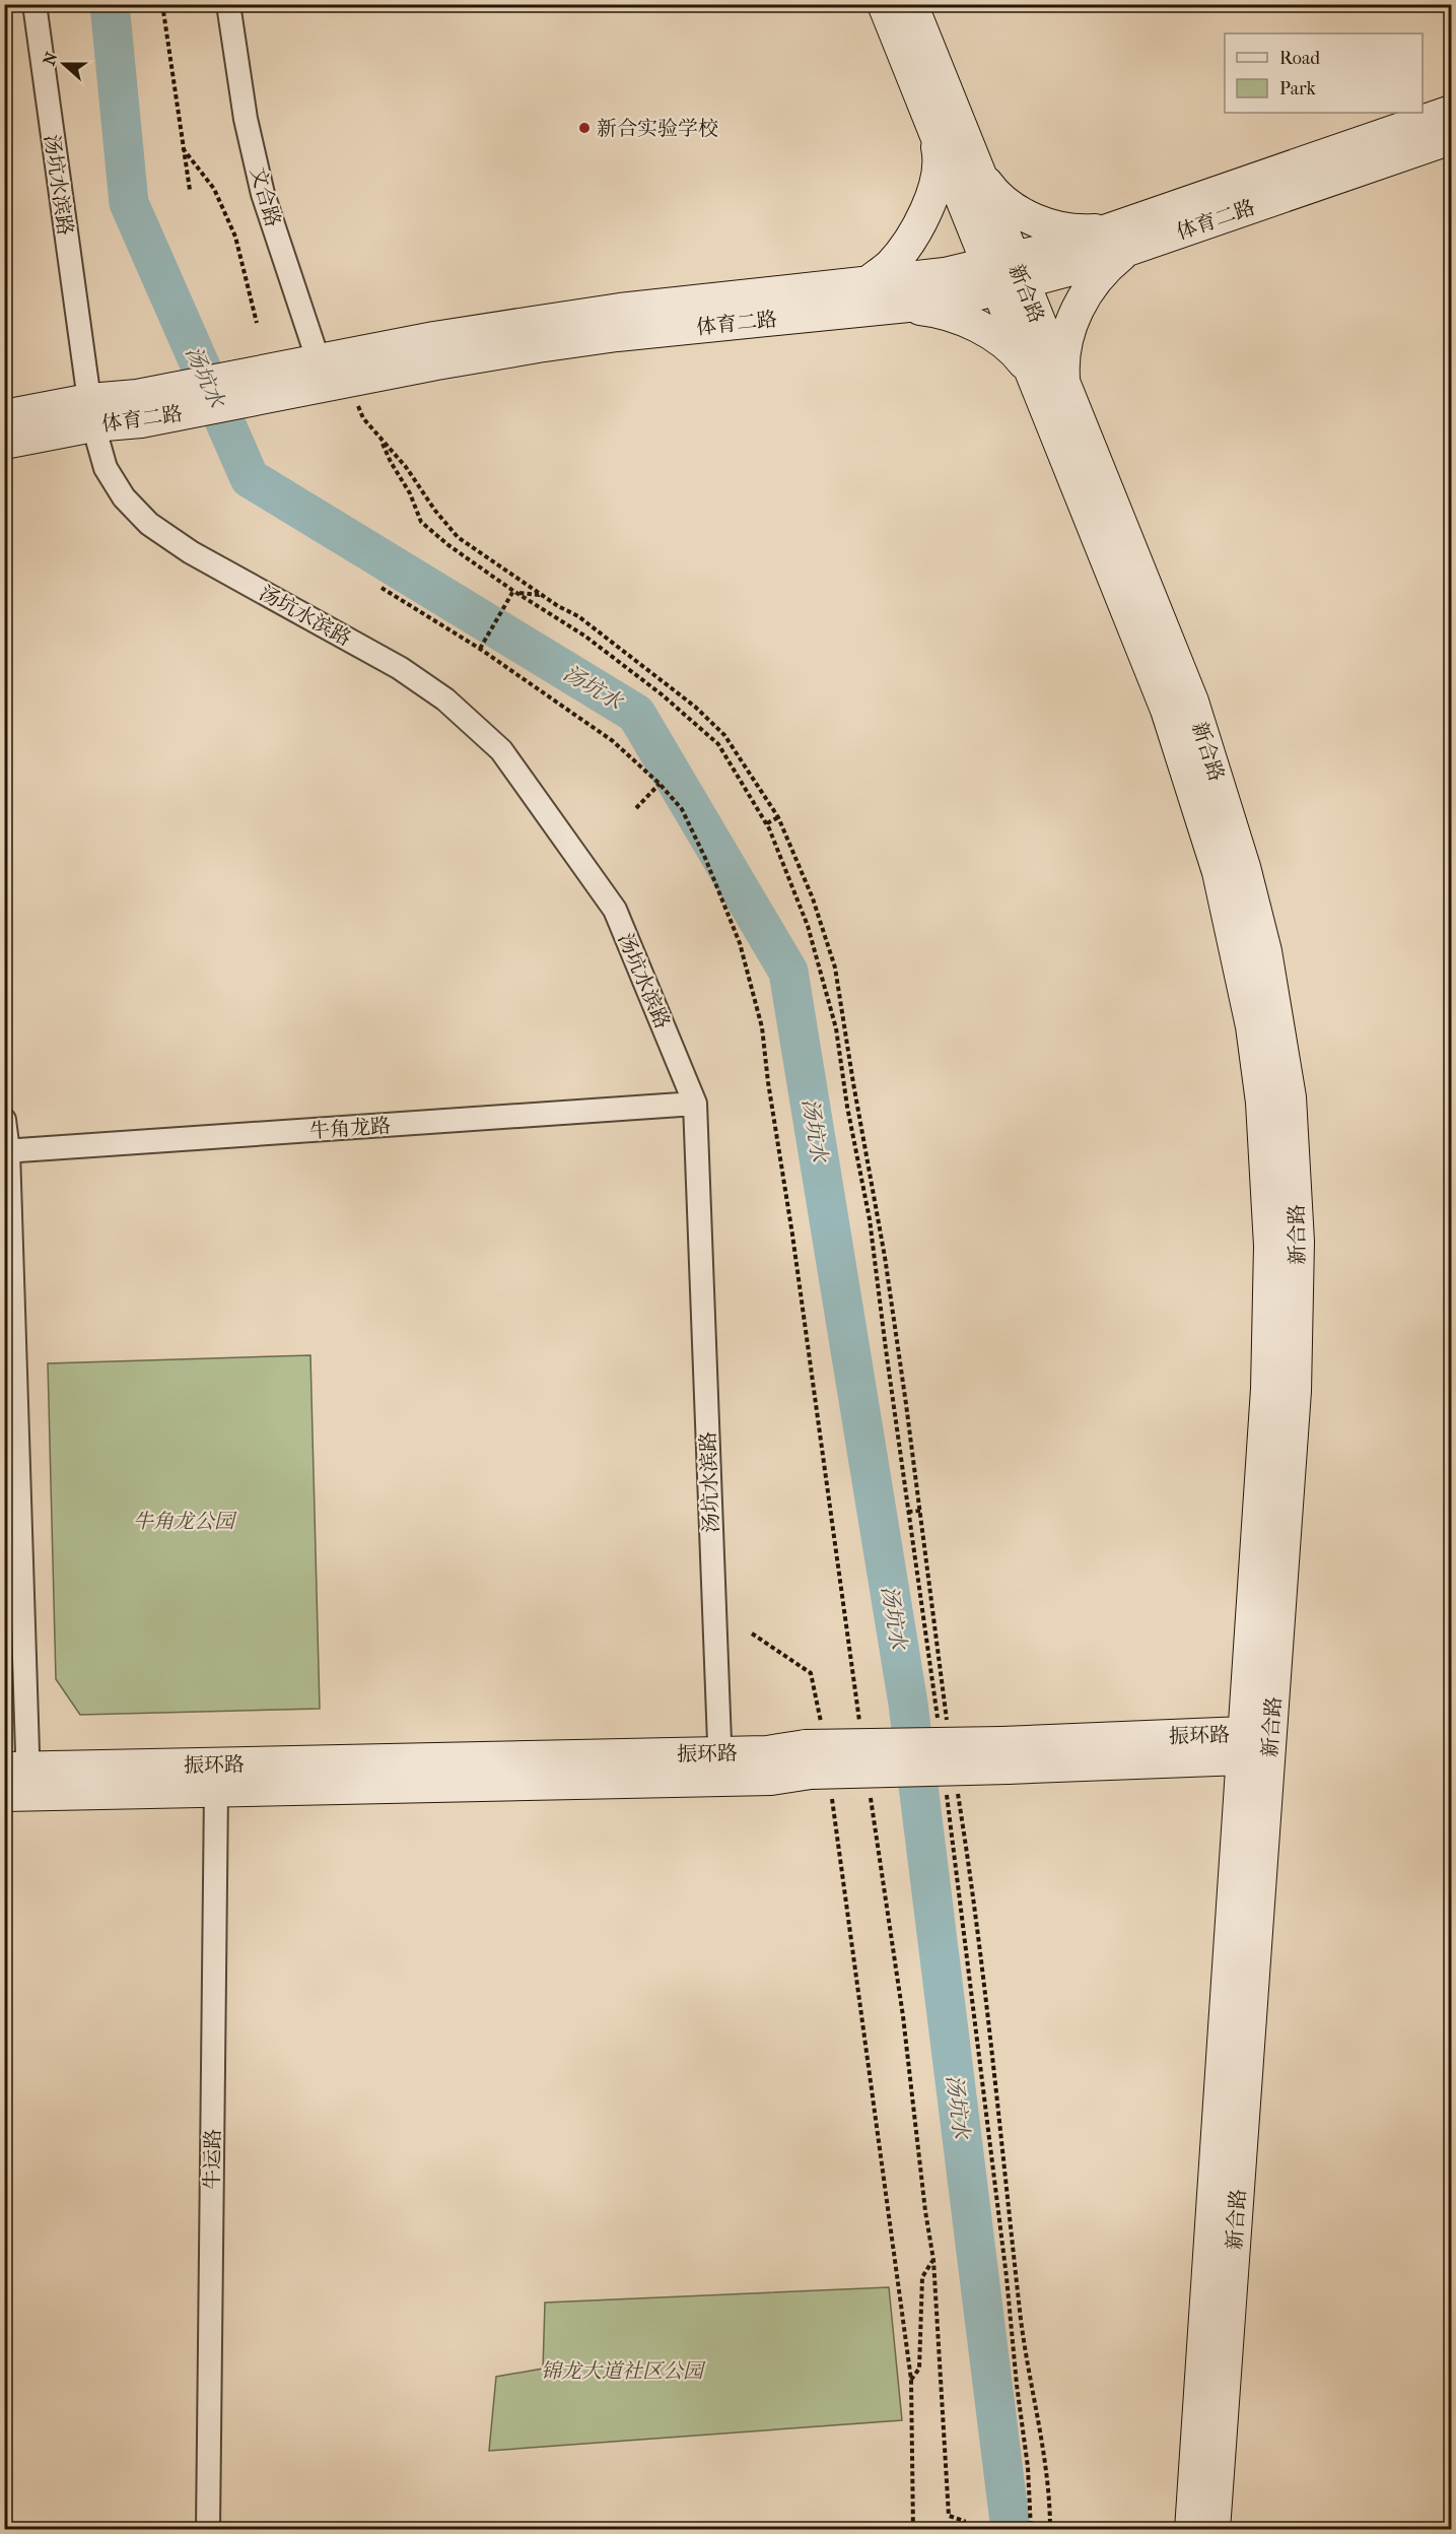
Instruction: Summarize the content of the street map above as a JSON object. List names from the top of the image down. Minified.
{"streets":{"street":["汤坑水滨路","文合路","体育二路","新合路","牛角龙路","振环路","牛运路"]},"crossings":[["汤坑水滨路","体育二路"],["汤坑水滨路","牛角龙路"],["汤坑水滨路","振环路"],["文合路","体育二路"],["体育二路","新合路"],["新合路","振环路"],["振环路","牛运路"]],"water":["汤坑水"],"parks":["牛角龙公园","锦龙大道社区公园"],"places":["新合实验学校"],"legend":["Road","Park"],"north":"left"}
